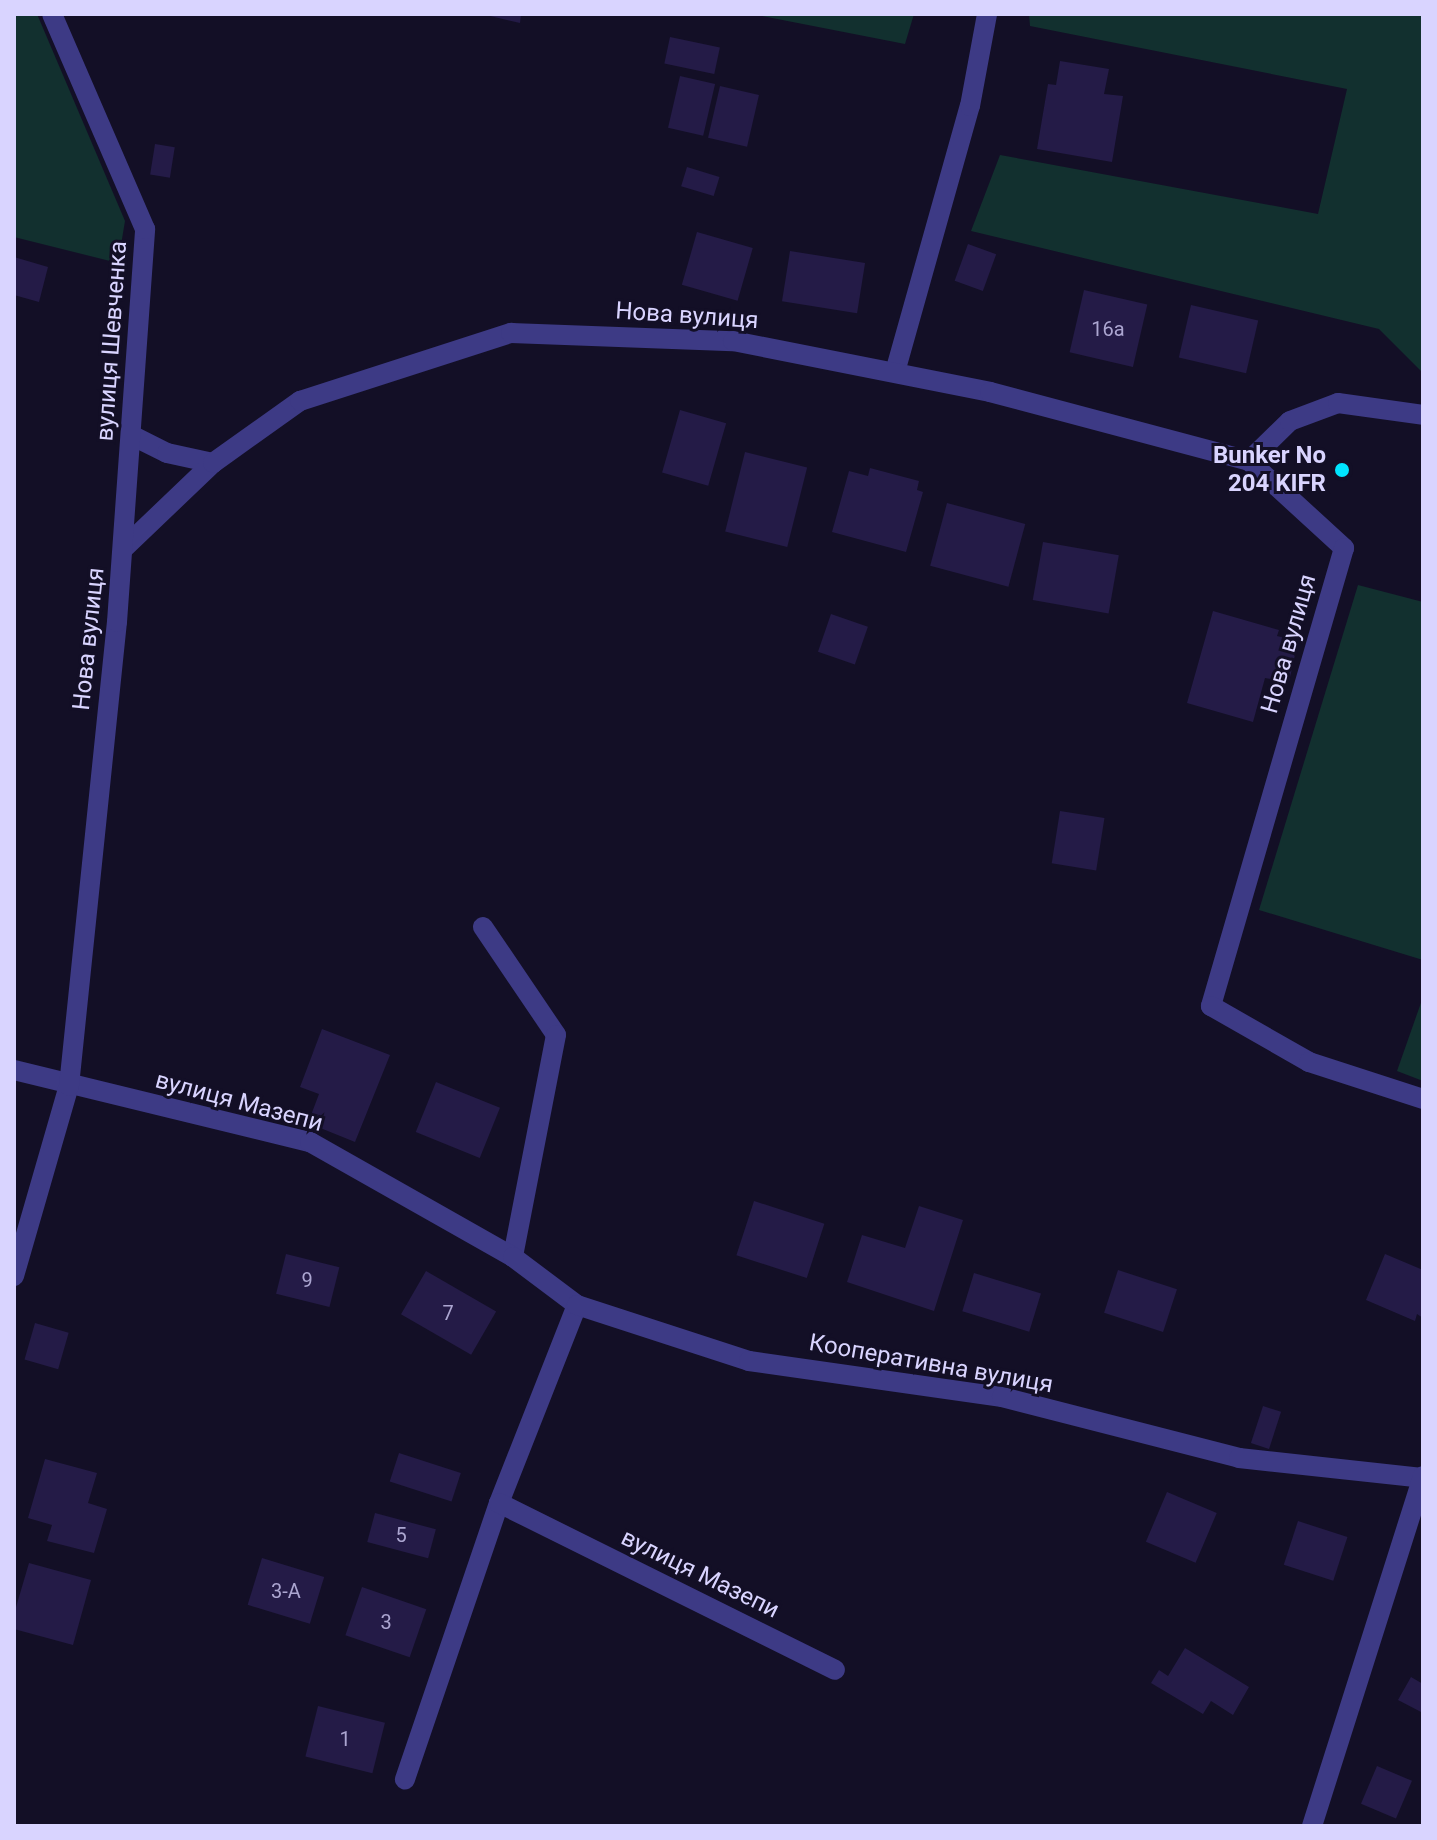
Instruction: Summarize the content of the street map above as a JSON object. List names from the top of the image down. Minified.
{"streets":{"street":["Нова вулиця","вулиця Шевченка","вулиця Мазепи","Кооперативна вулиця"]},"crossings":[["Нова вулиця","вулиця Шевченка"],["Нова вулиця","вулиця Мазепи"],["вулиця Мазепи","Кооперативна вулиця"]],"places":["Bunker No 204 KIFR"],"house_numbers":["16а","9","7","5","3-А","3","1"]}
